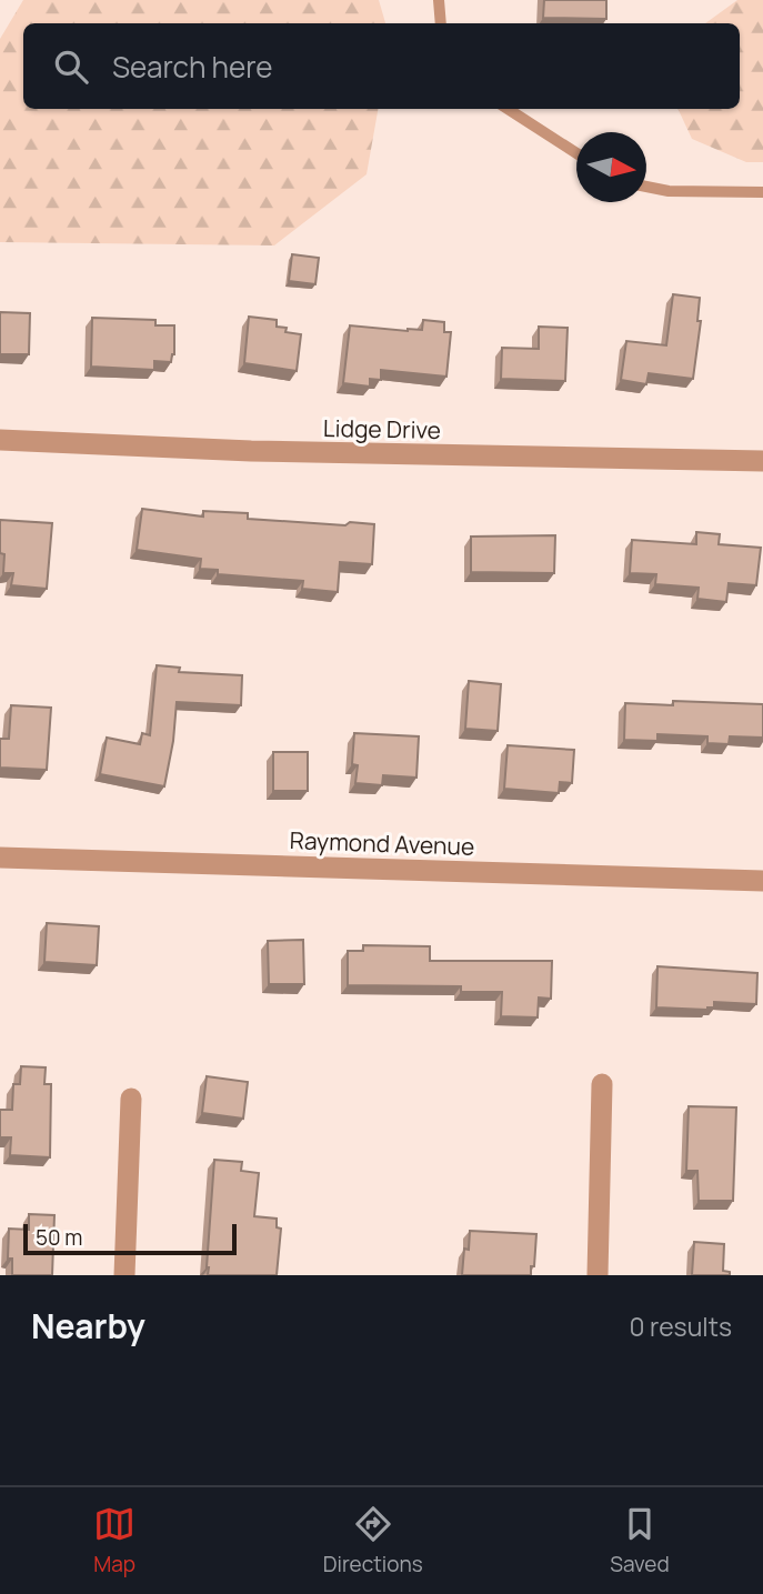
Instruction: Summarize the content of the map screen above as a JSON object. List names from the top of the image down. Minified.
{"streets":{"street":["Lidge Drive","Raymond Avenue"]},"scale_bar":"50 m","north":"right","page":{"search":"Search here","scale":"50 m","heading":["Nearby","0 results"],"nav":["Map","Directions","Saved"]}}
